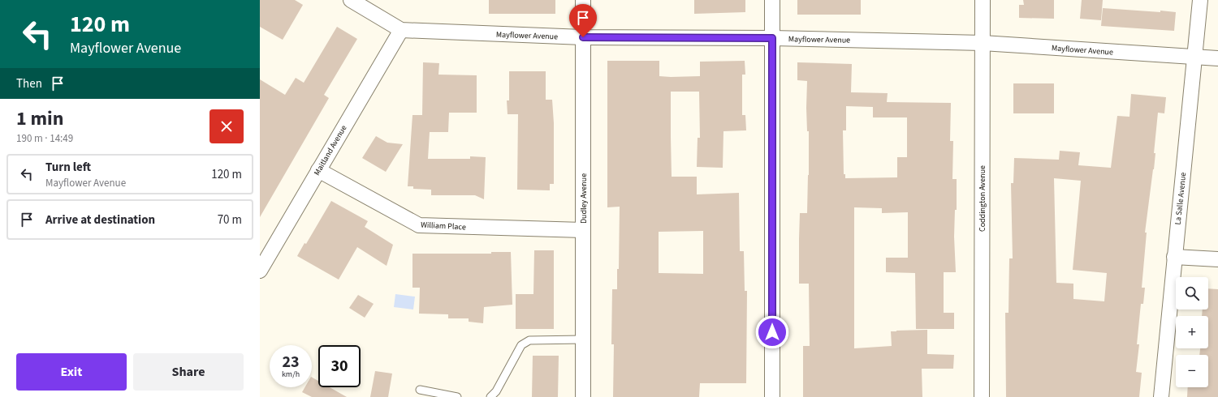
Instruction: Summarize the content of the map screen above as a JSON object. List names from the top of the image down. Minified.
{"streets":{"street":["Mayflower Avenue","Maitland Avenue","Dudley Avenue","Coddington Avenue","La Salle Avenue","William Place"]},"crossings":[["Mayflower Avenue","Maitland Avenue"],["Mayflower Avenue","Dudley Avenue"],["Mayflower Avenue","Coddington Avenue"],["Mayflower Avenue","La Salle Avenue"],["Maitland Avenue","William Place"],["Dudley Avenue","William Place"]],"page":{"turn":["120 m","Mayflower Avenue"],"then":"Then","heading":["1 min","190 m · 14:49"],"list":[{"name":"Turn left","note":"Mayflower Avenue","value":"120 m"},{"name":"Arrive at destination","value":"70 m"}],"map_buttons":["+","−"],"speed":"23 km/h","limit":"30","buttons":["Exit","Share"]}}
